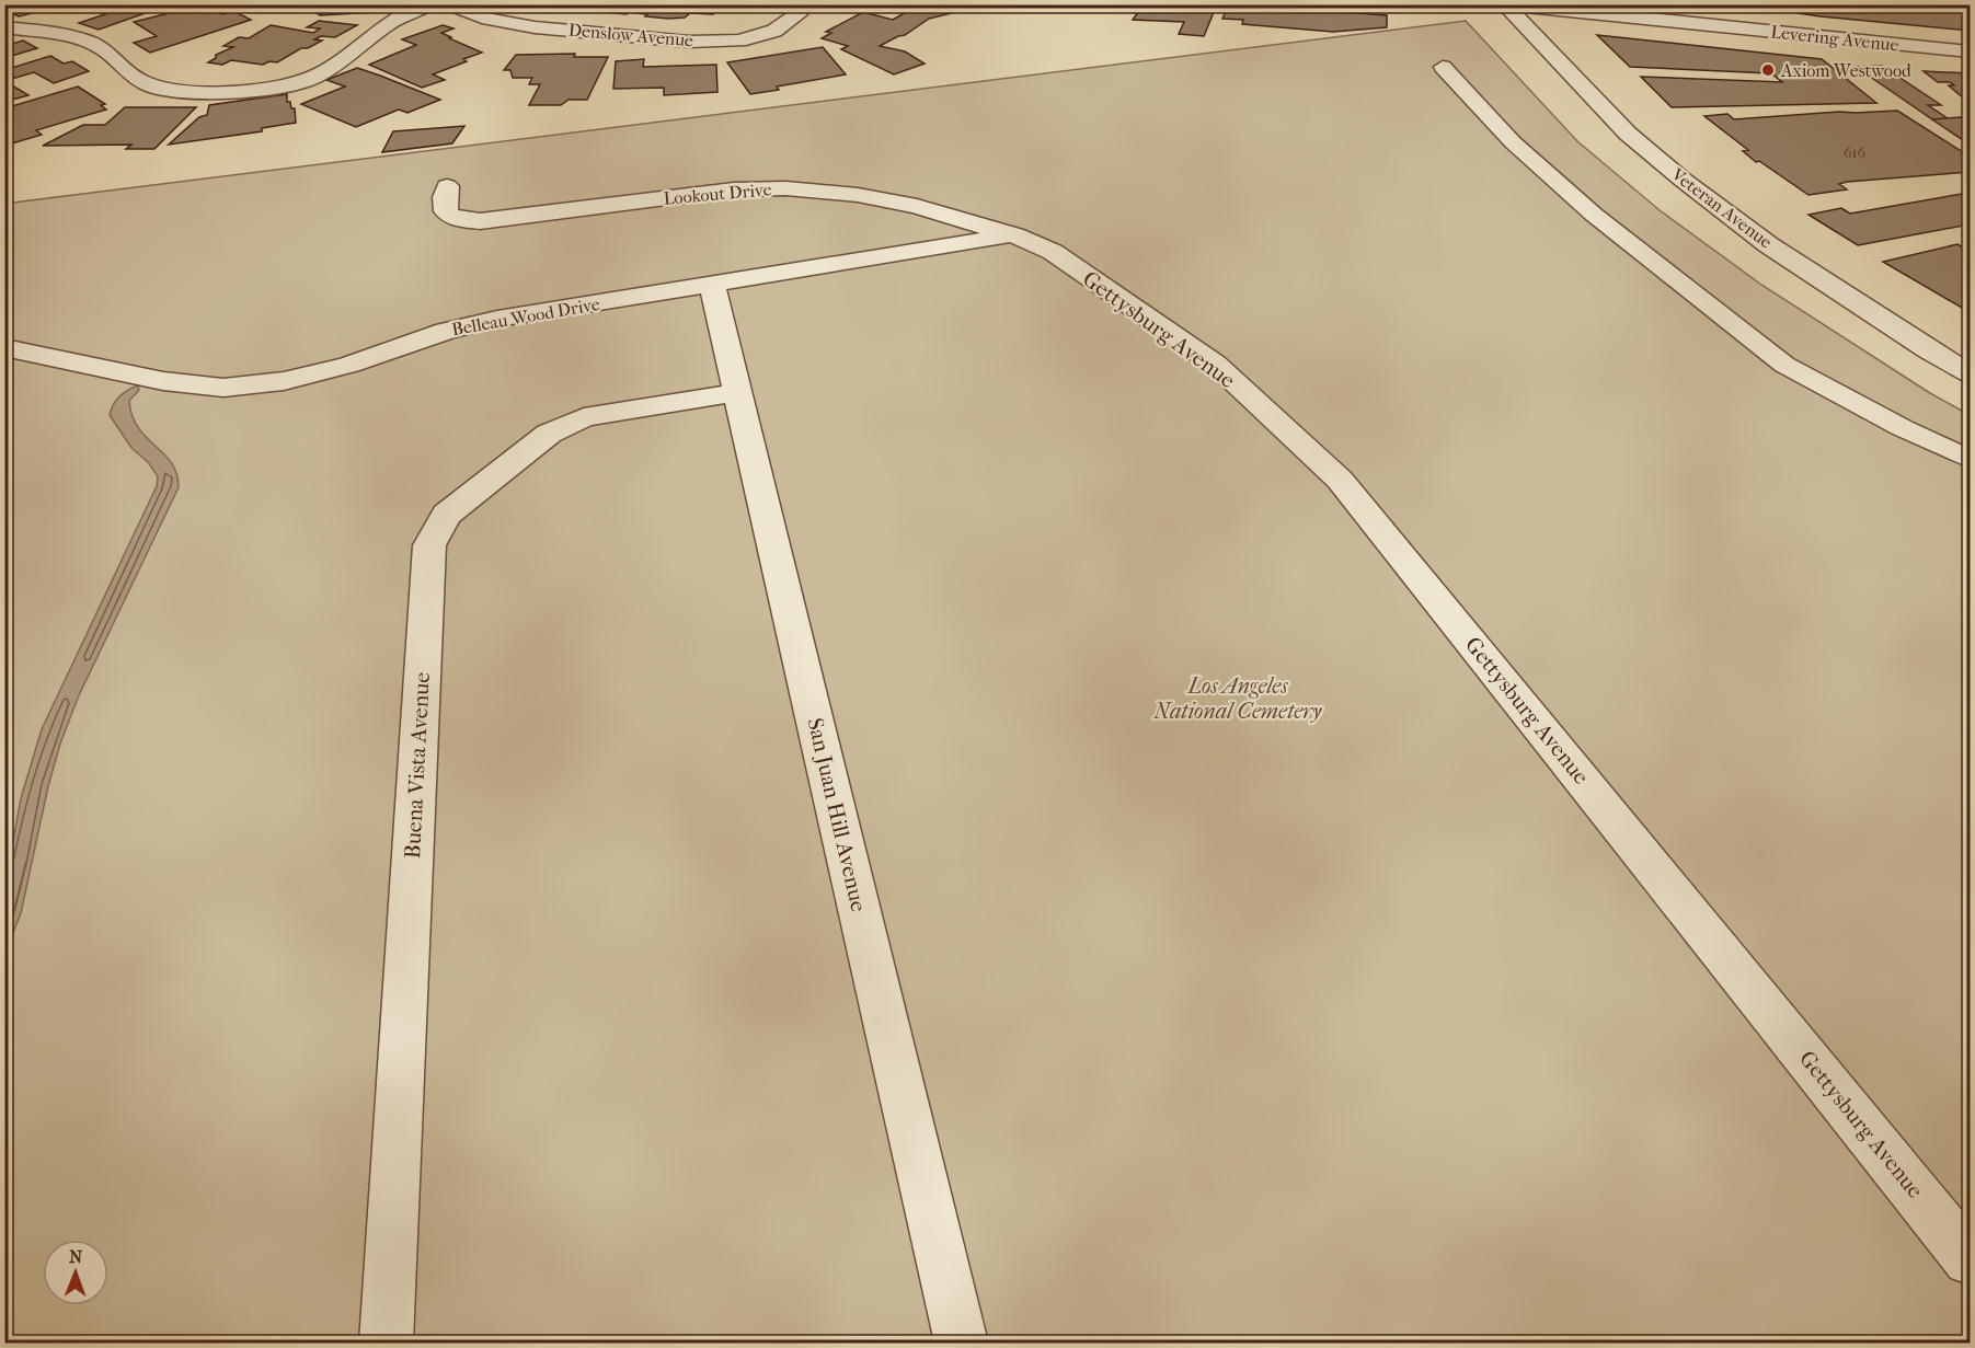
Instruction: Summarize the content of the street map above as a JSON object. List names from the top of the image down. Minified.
{"streets":{"street":["Denslow Avenue","Levering Avenue","Lookout Drive","Veteran Avenue","Belleau Wood Drive","Gettysburg Avenue","Buena Vista Avenue","San Juan Hill Avenue"]},"crossings":[["Levering Avenue","Veteran Avenue"],["Lookout Drive","Belleau Wood Drive"],["Lookout Drive","Gettysburg Avenue"],["Belleau Wood Drive","Gettysburg Avenue"],["Belleau Wood Drive","San Juan Hill Avenue"],["Buena Vista Avenue","San Juan Hill Avenue"]],"parks":["Los Angeles National Cemetery"],"places":["Axiom Westwood"],"house_numbers":["616"],"north":"top"}
